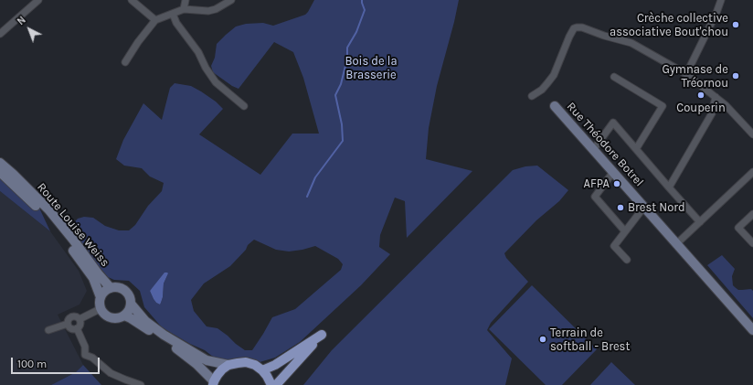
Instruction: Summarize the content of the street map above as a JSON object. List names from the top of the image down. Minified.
{"streets":{"main road":["Rue Théodore Botrel","Route Louise Weiss"]},"parks":["Bois de la Brasserie"],"places":["Crèche collective associative Bout'chou","Gymnase de Tréornou","Couperin","AFPA","Brest Nord","Terrain de softball - Brest"],"scale_bar":"100 m","north":"top left"}
